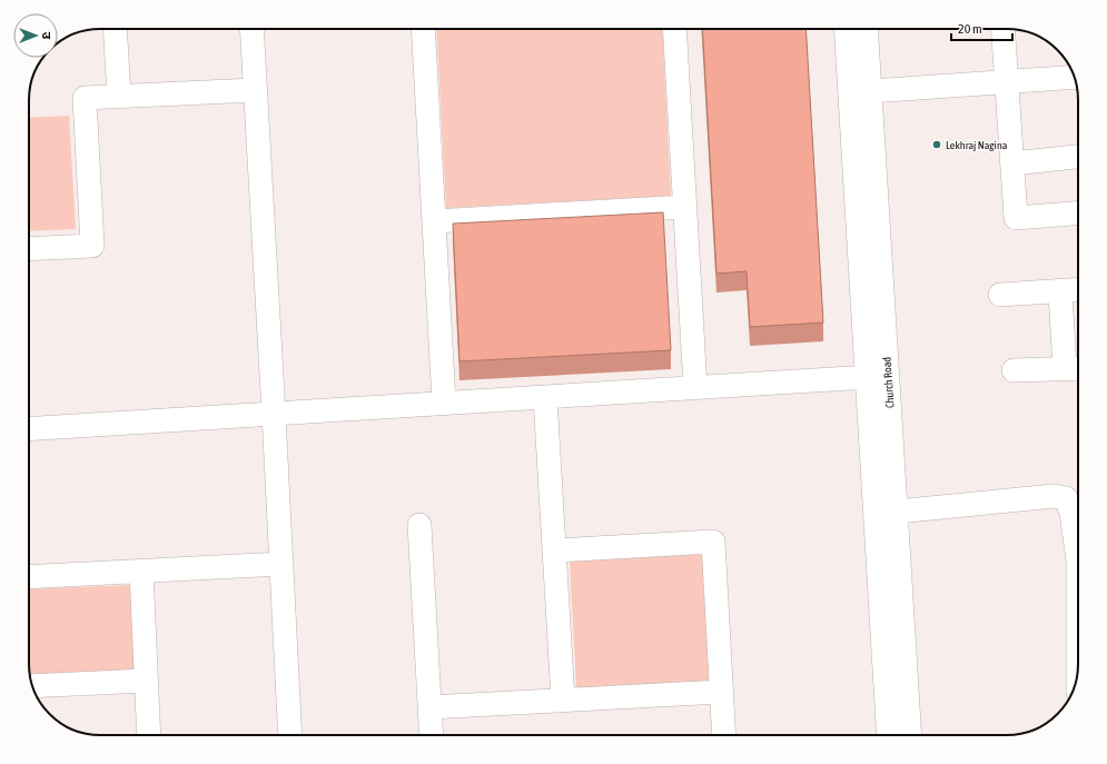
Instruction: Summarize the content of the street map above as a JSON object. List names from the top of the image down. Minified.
{"streets":{"street":["Church Road"]},"places":["Lekhraj Nagina"],"scale_bar":"20 m","north":"right"}
